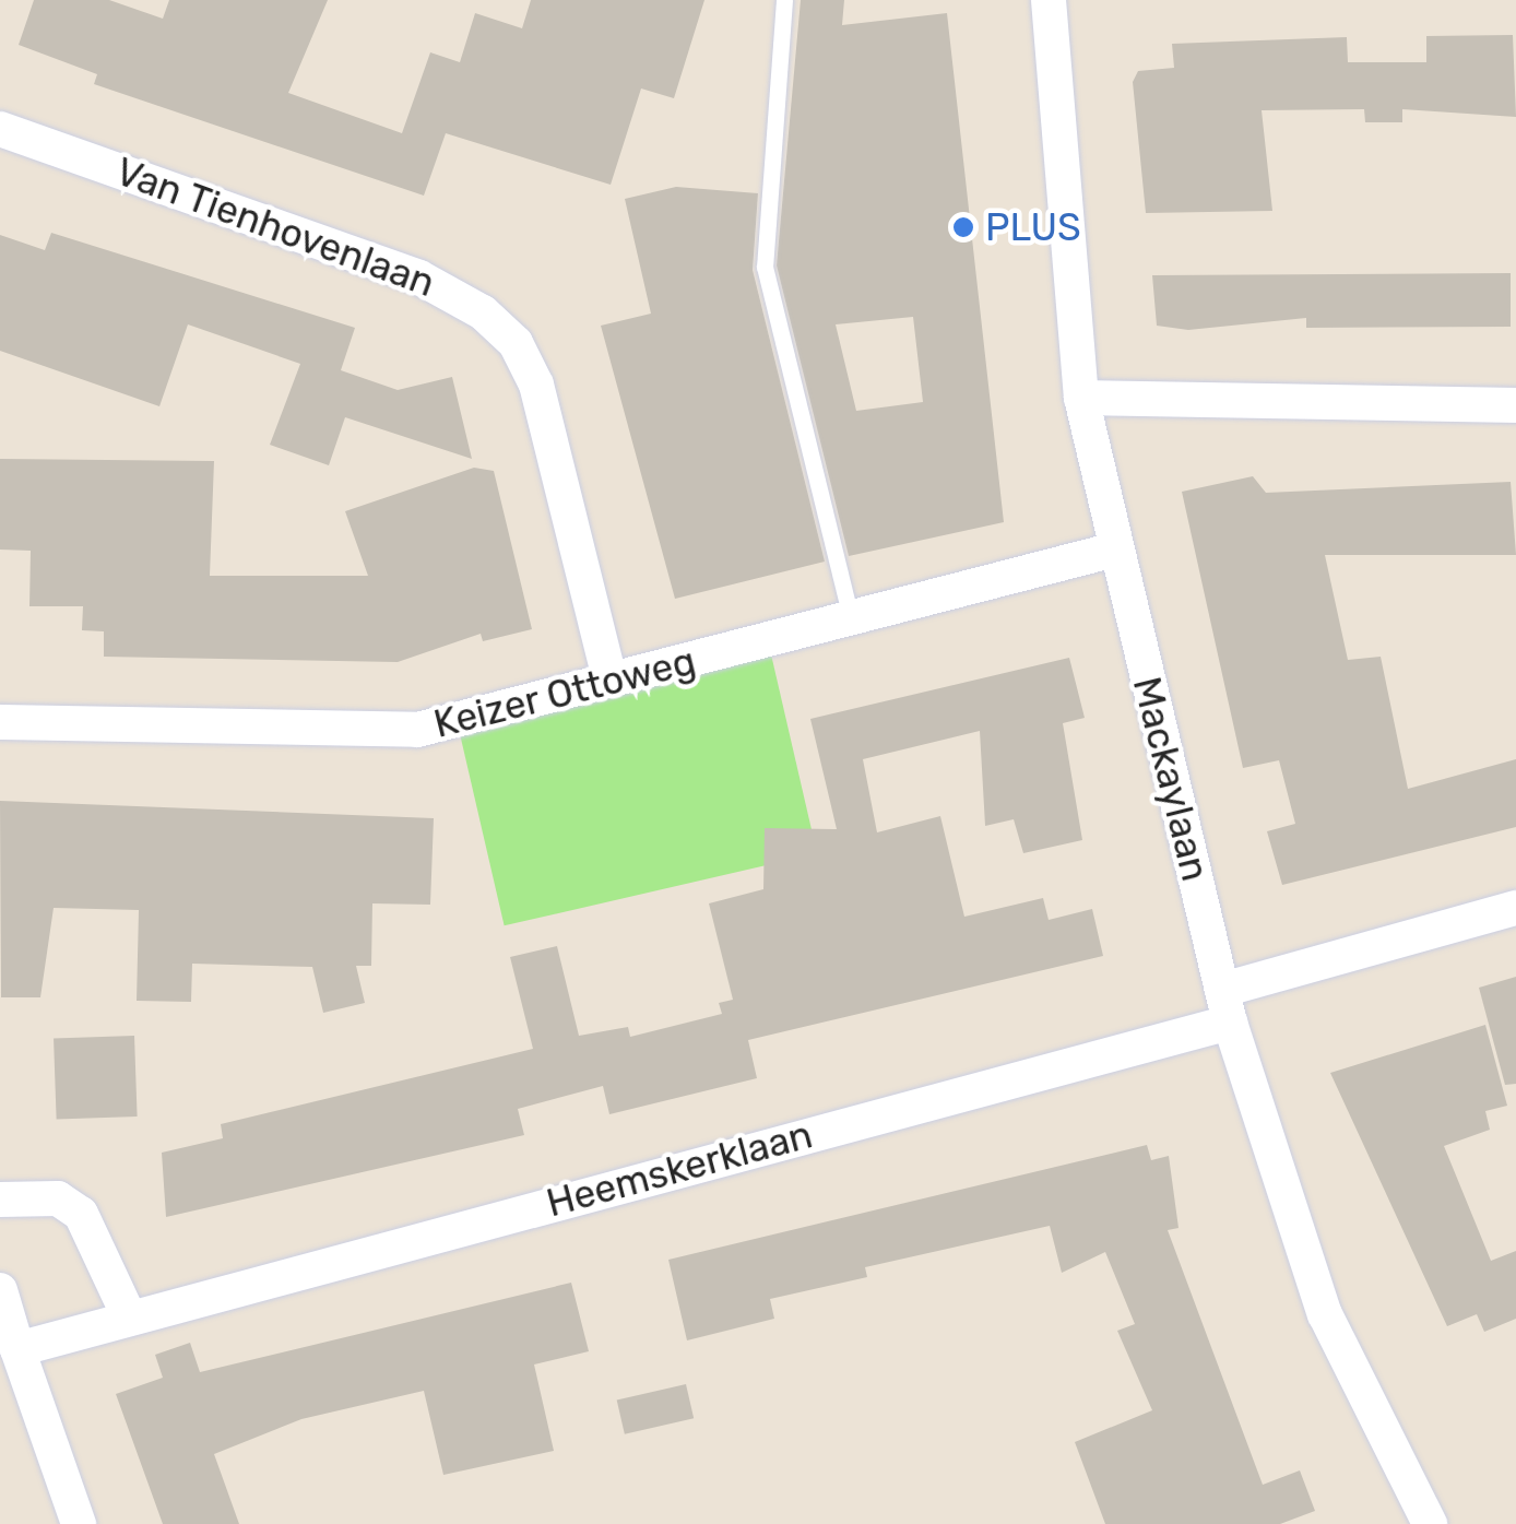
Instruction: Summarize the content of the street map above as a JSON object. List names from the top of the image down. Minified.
{"streets":{"street":["Van Tienhovenlaan","Keizer Ottoweg","Mackaylaan","Heemskerklaan"]},"crossings":[["Van Tienhovenlaan","Keizer Ottoweg"],["Keizer Ottoweg","Mackaylaan"],["Mackaylaan","Heemskerklaan"]],"places":["PLUS"]}
